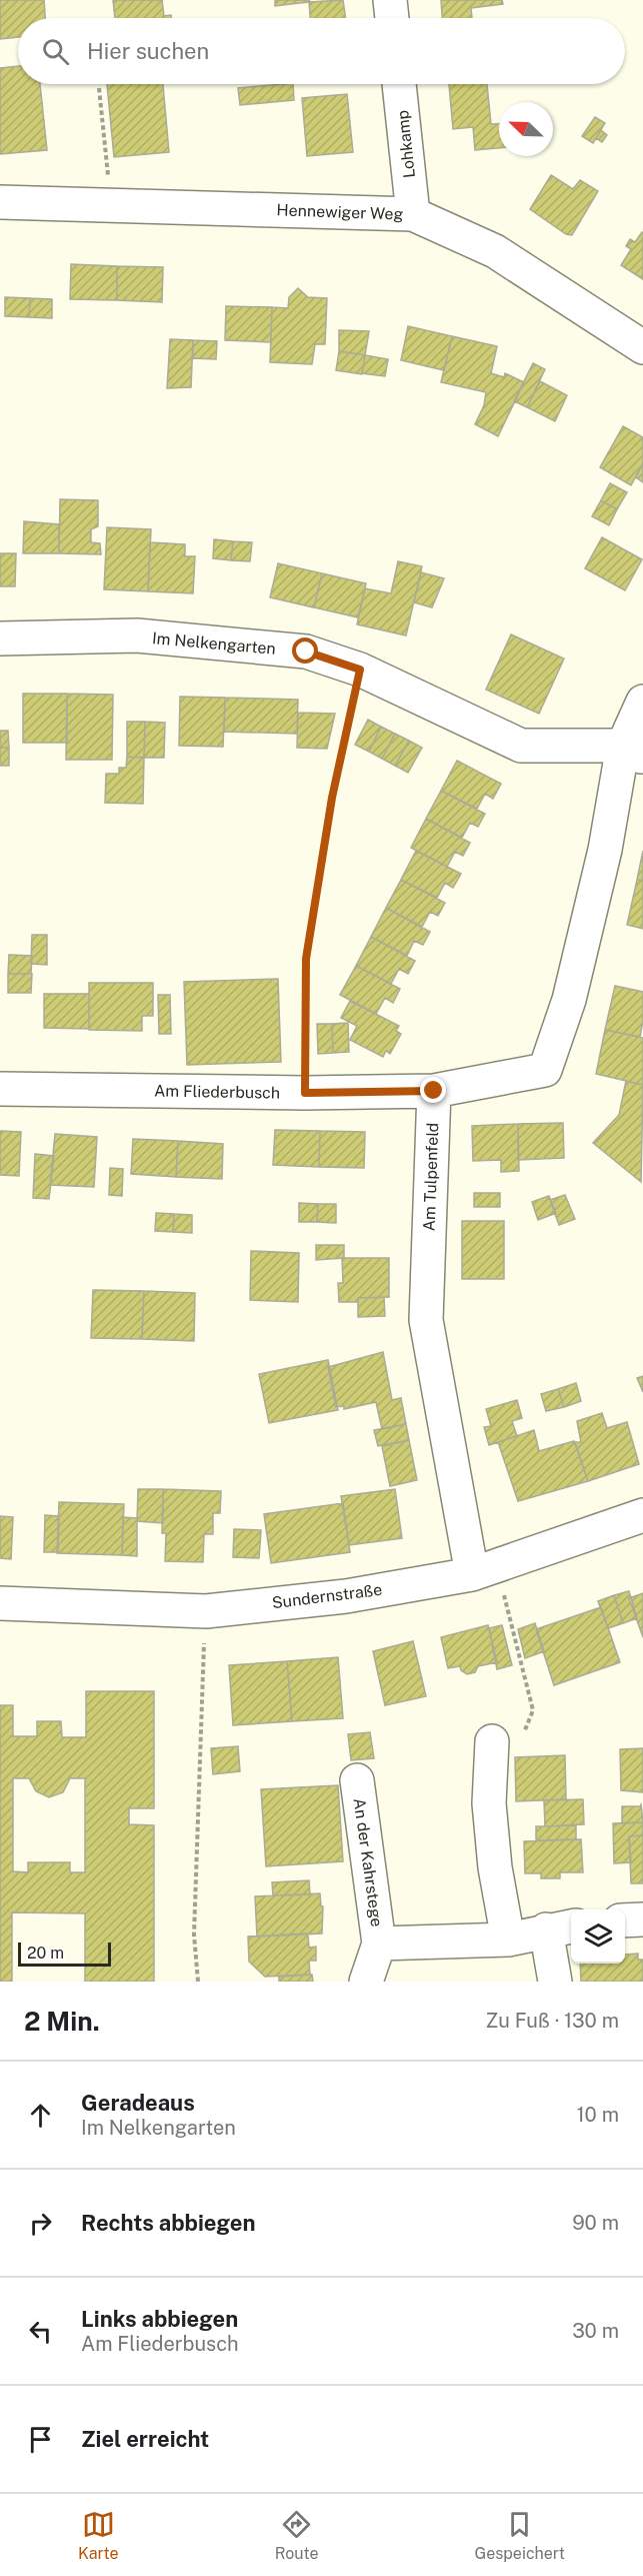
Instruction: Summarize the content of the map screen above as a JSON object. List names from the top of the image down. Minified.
{"streets":{"street":["Lohkamp","Hennewiger Weg","Im Nelkengarten","Am Fliederbusch","Am Tulpenfeld","Sundernstraße","An der Kahrstege"]},"crossings":[["Lohkamp","Hennewiger Weg"],["Am Fliederbusch","Am Tulpenfeld"],["Am Tulpenfeld","Sundernstraße"]],"scale_bar":"20 m","north":"top left","page":{"search":"Hier suchen","scale":"20 m","heading":["2 Min.","Zu Fuß · 130 m"],"list":[["Geradeaus","Im Nelkengarten","10 m"],["Rechts abbiegen","90 m"],["Links abbiegen","Am Fliederbusch","30 m"],"Ziel erreicht"],"nav":["Karte","Route","Gespeichert"]}}
